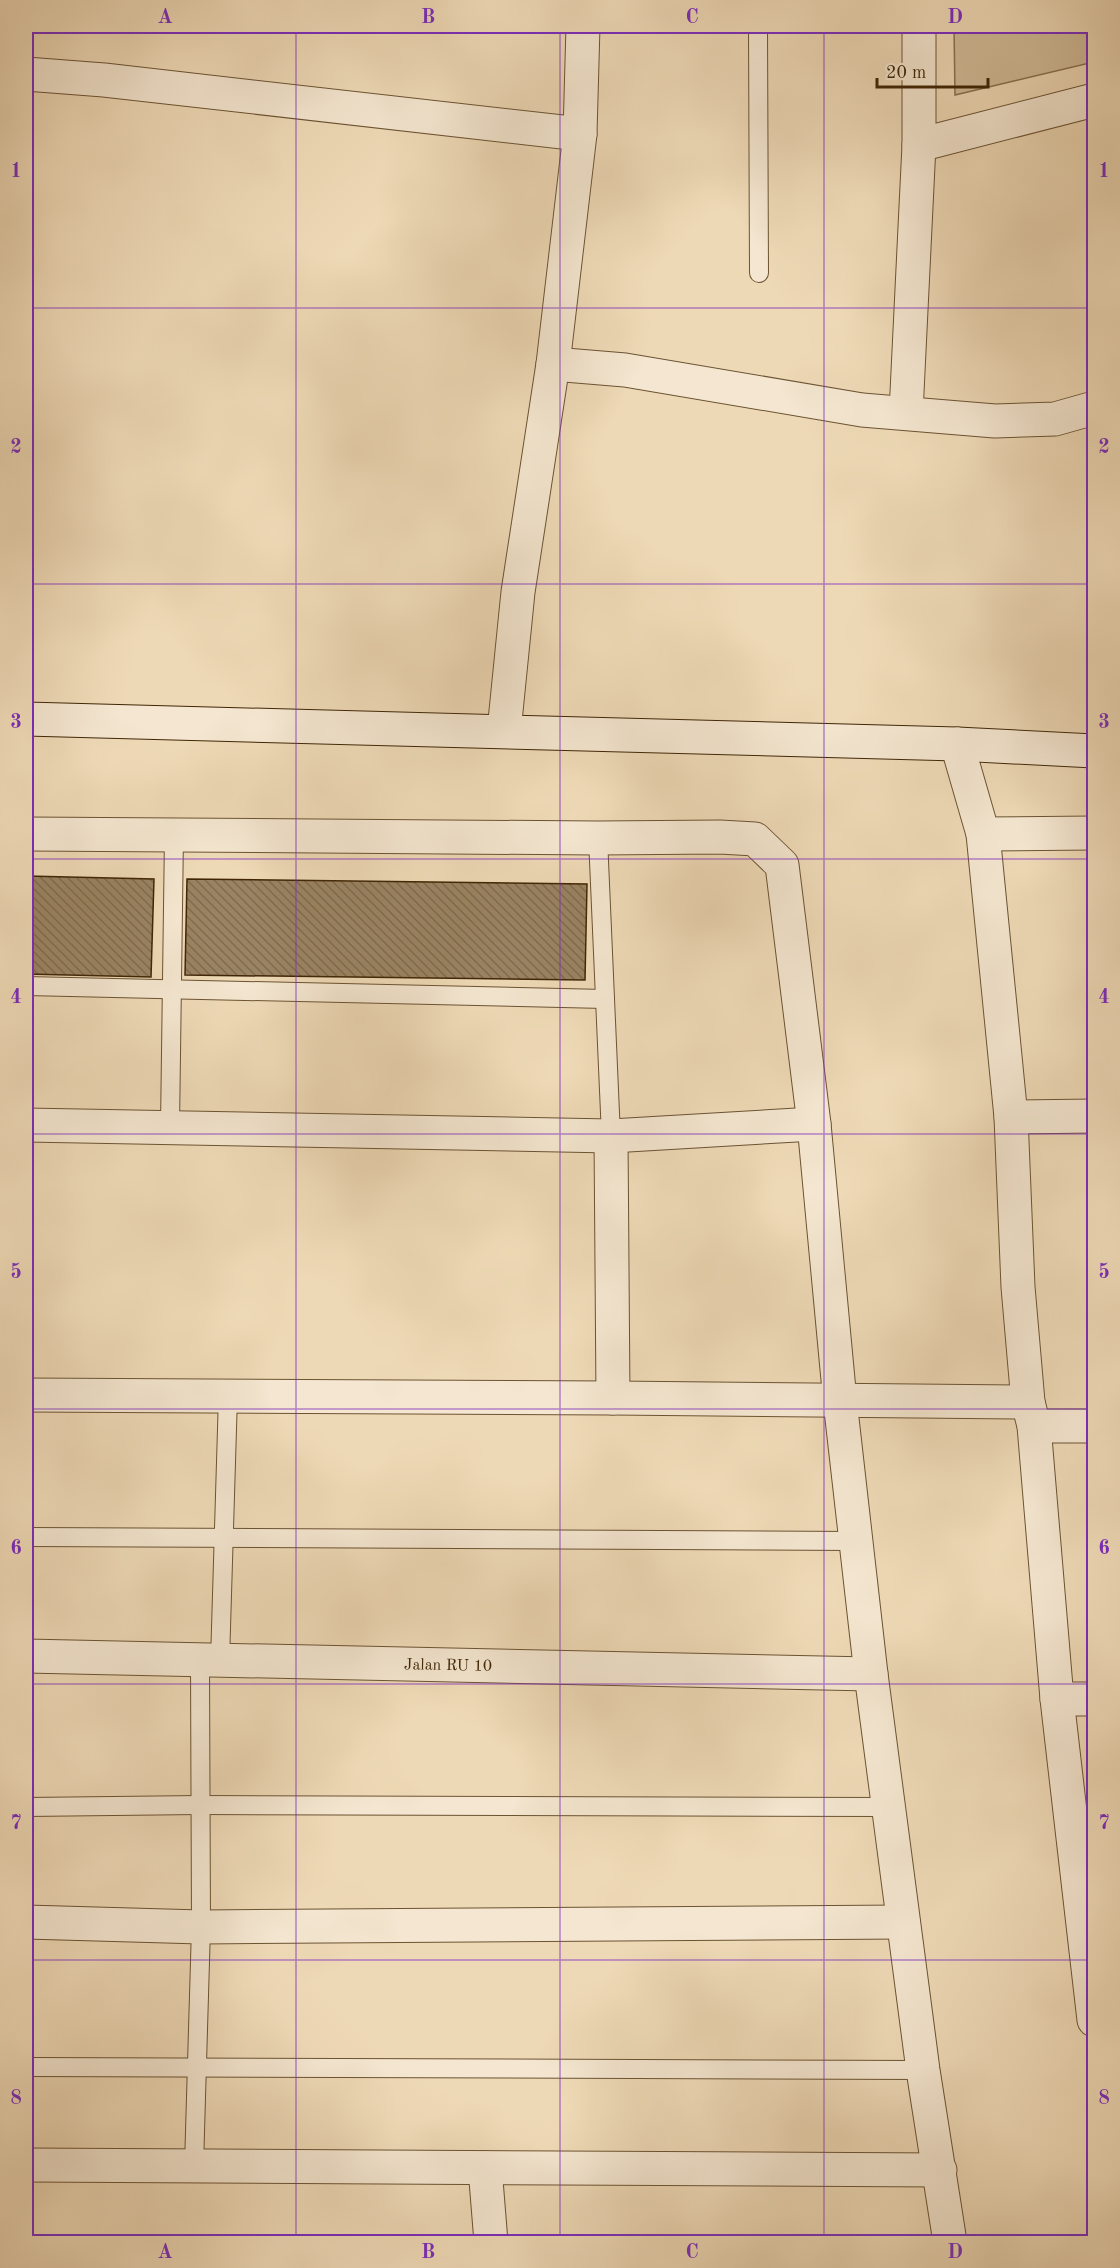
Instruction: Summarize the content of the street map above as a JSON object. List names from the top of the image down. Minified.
{"streets":{"street":["Jalan RU 10"]},"scale_bar":"20 m","grid":{"columns":["A","B","C","D"],"rows":["1","2","3","4","5","6","7","8"]}}
